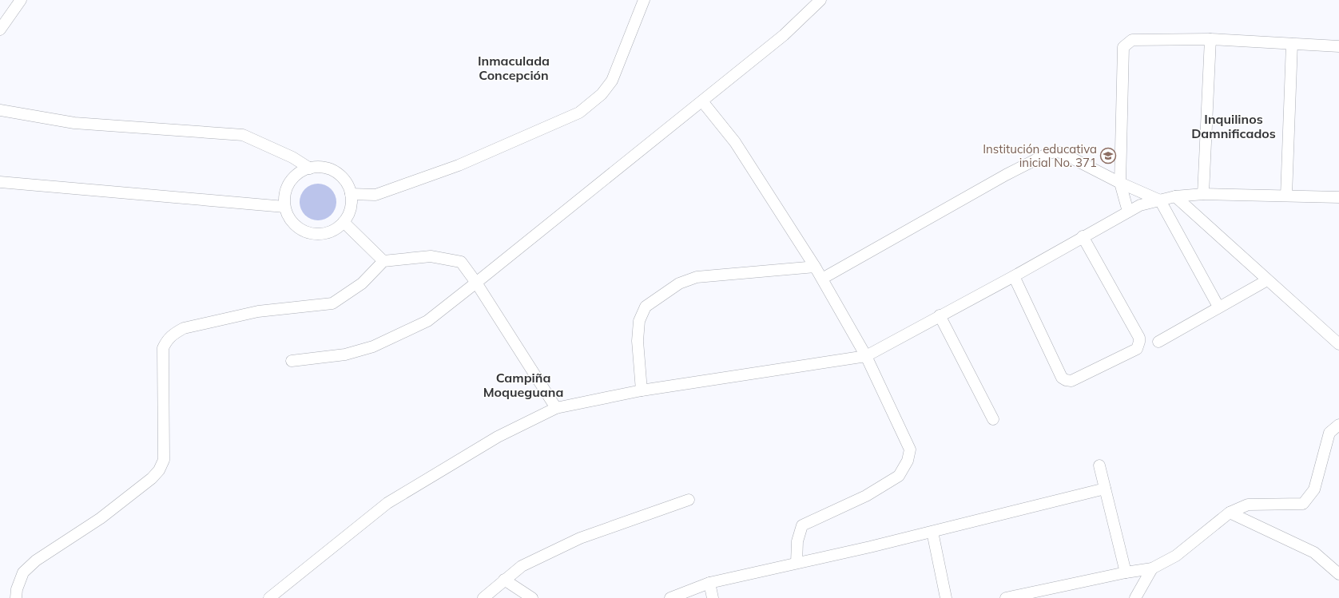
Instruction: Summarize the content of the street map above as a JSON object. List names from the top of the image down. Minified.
{"districts":["Inmaculada Concepción","Inquilinos Damnificados","Campiña Moqueguana"],"places":{"school or university":["Institución educativa inicial No. 371"]}}
